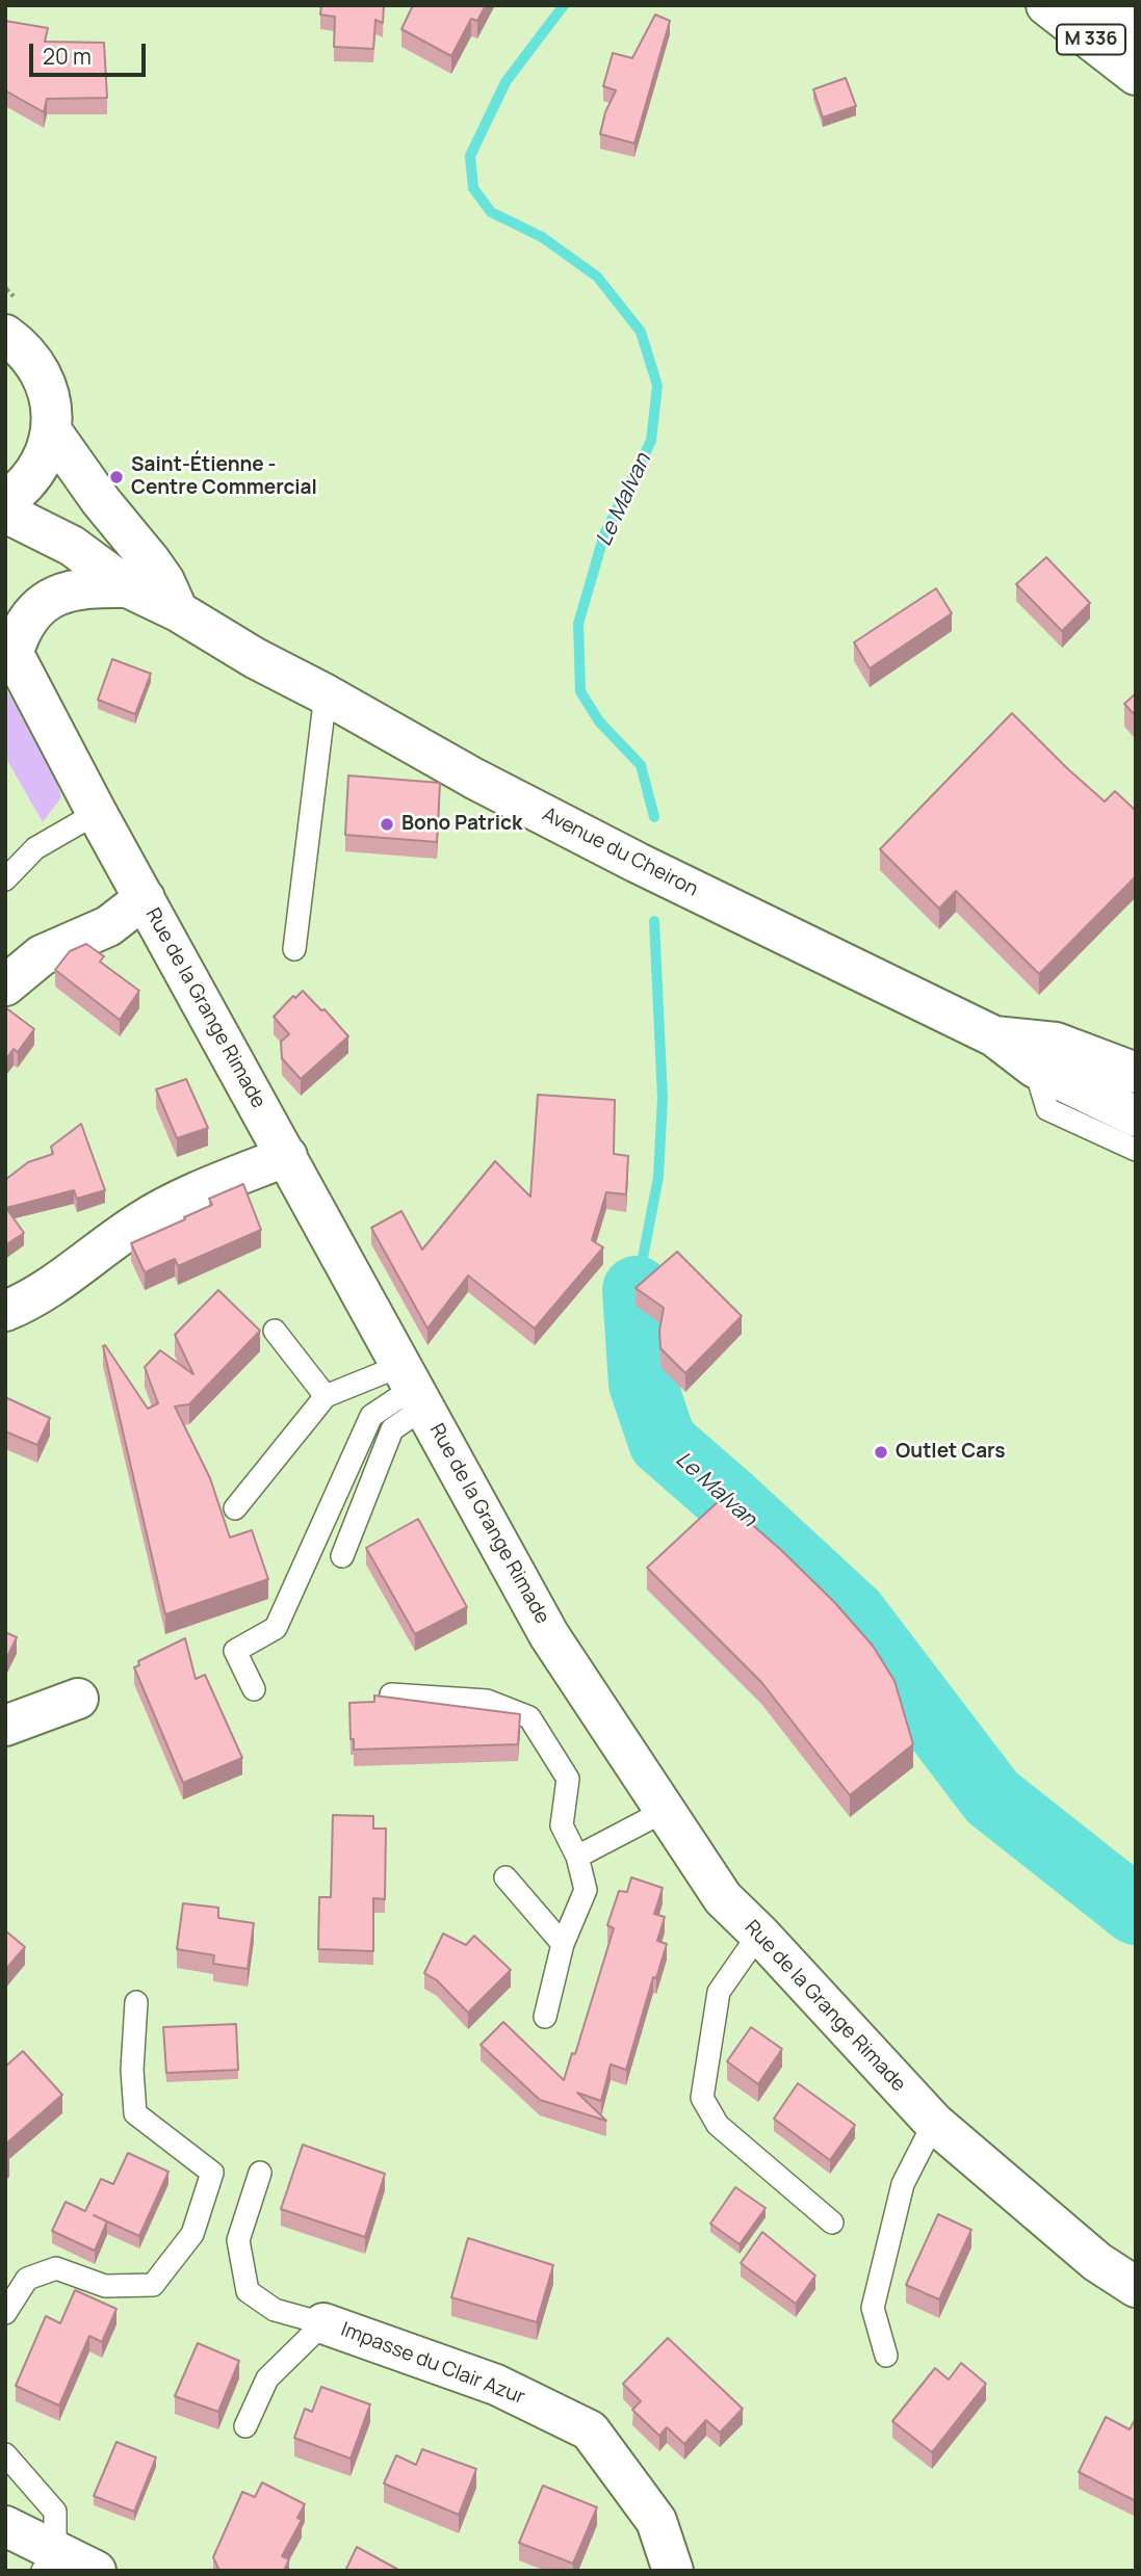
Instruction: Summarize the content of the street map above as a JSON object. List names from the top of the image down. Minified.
{"streets":{"street":["M 336","Avenue du Cheiron","Rue de la Grange Rimade","Impasse du Clair Azur"]},"water":["Le Malvan"],"places":["Saint-Étienne - Centre Commercial","Bono Patrick","Outlet Cars"],"scale_bar":"20 m"}
